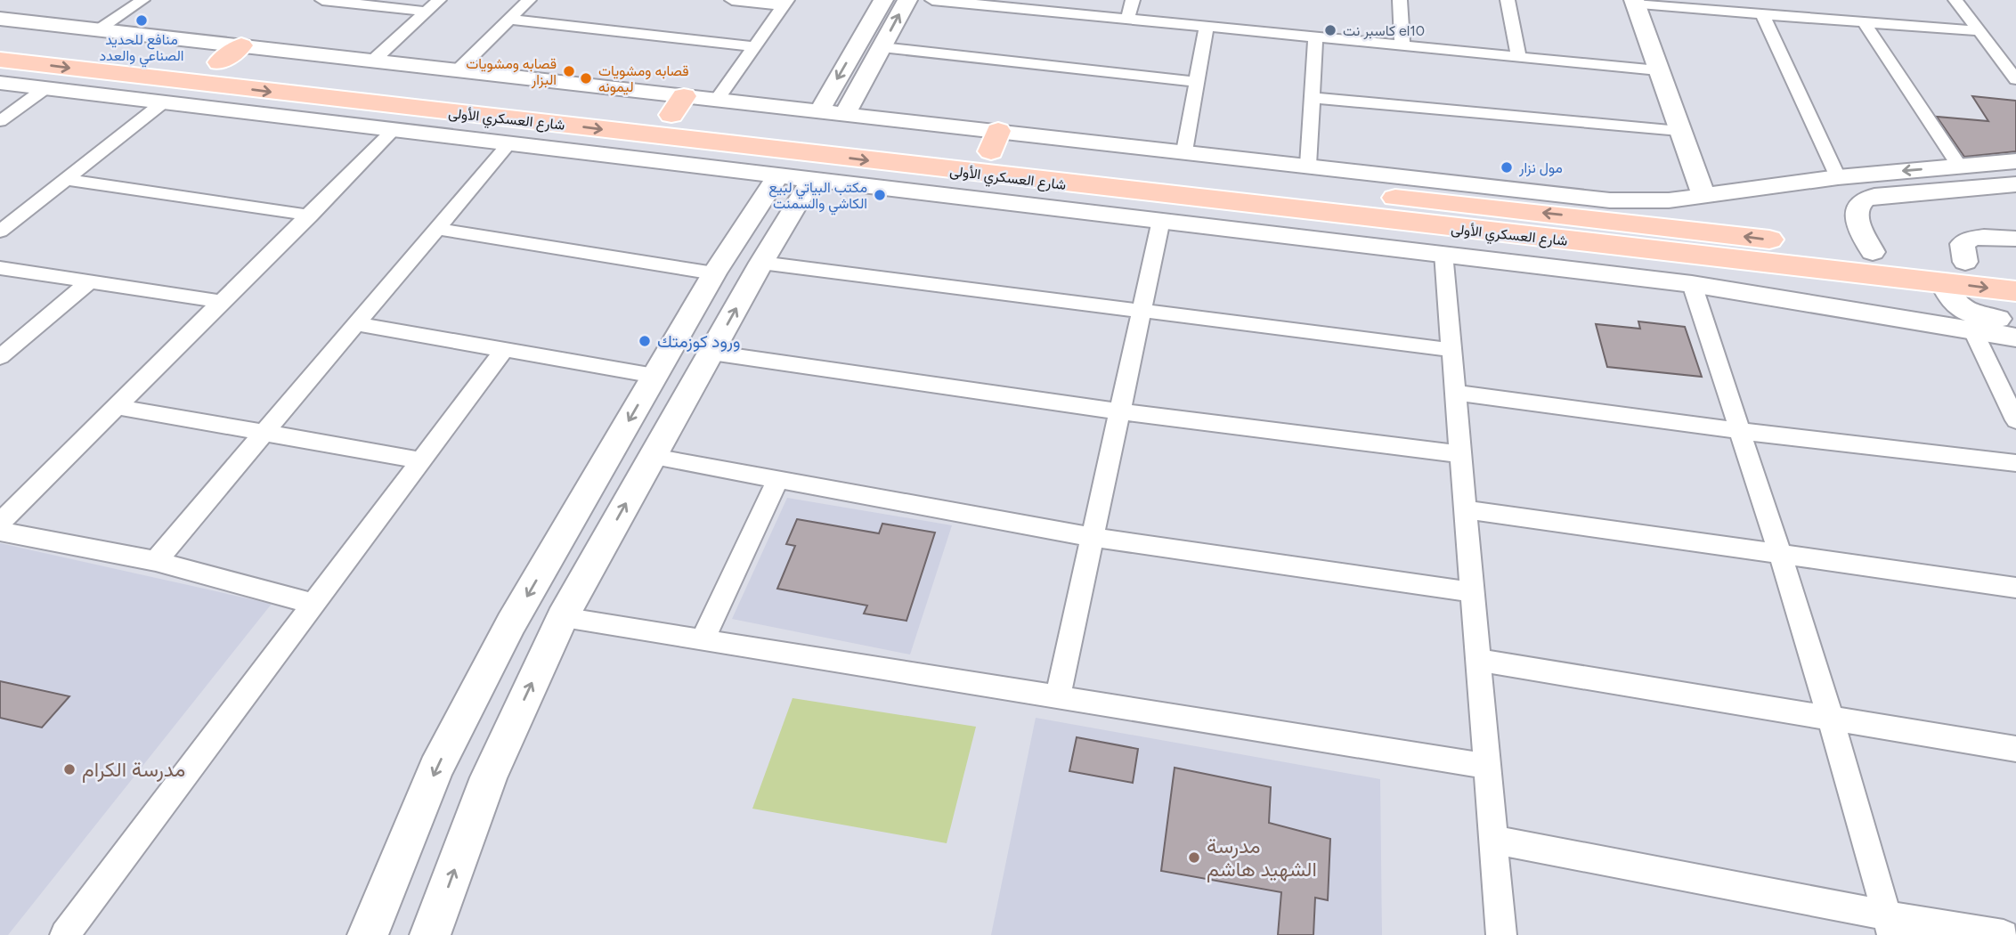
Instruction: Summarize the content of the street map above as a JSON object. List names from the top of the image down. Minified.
{"streets":{"main road":["شارع العسكري الأولى"]},"places":["منافع للحديد الصناعي والعدد","كاسبر نت el10","قصابه ومشويات البزار","قصابه ومشويات ليمونه","مول نزار","مكتب البياتي لبيع الكاشي والسمنت","ورود كوزمتك","مدرسة الكرام","مدرسة الشهيد هاشم"]}
